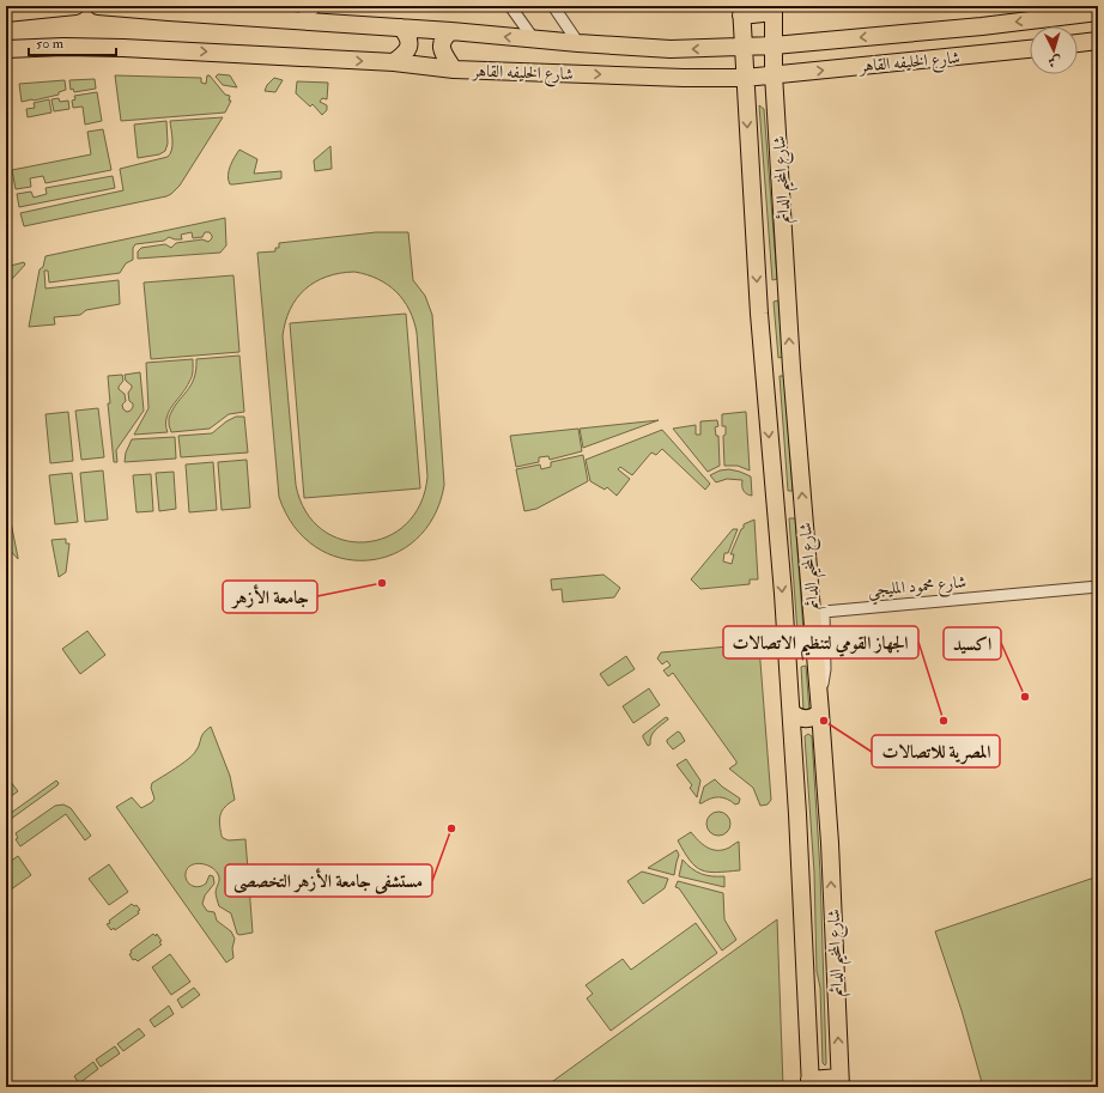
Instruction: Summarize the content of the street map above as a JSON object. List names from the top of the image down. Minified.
{"streets":{"main road":["شارع الخليفه القاهر","شارع المخيم الدائم"],"street":["شارع محمود المليجي"]},"crossings":[["شارع الخليفه القاهر","شارع المخيم الدائم"],["شارع المخيم الدائم","شارع محمود المليجي"]],"places":["جامعة الأزهر","اكسيد","المصرية للاتصالات","الجهاز القومي لتنظيم الاتصالات","مستشفى جامعة الأزهر التخصصى"],"scale_bar":"50 m","north":"bottom"}
